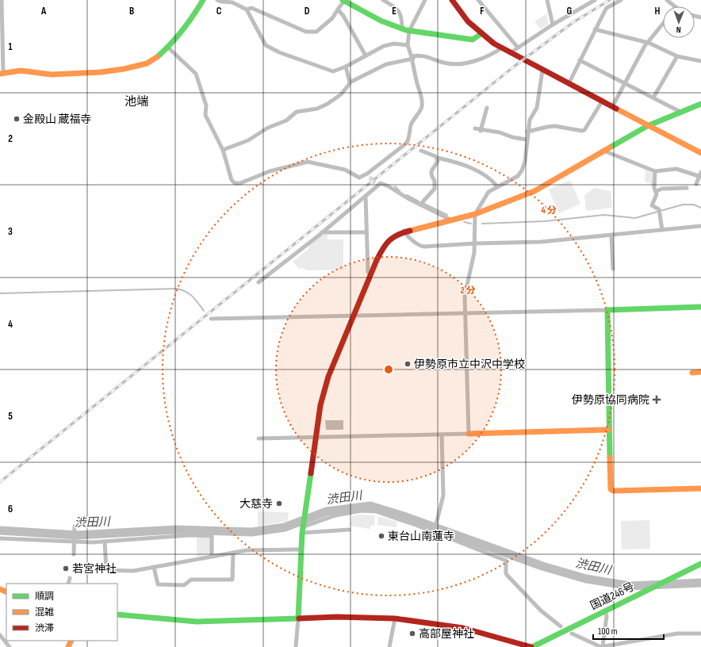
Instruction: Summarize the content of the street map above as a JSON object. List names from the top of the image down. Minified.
{"streets":{"main road":["国道246号"]},"districts":["池端"],"water":["渋田川"],"places":{"other":["金殿山 蔵福寺","伊勢原市立中沢中学校","大慈寺","東台山南蓮寺","若宮神社","高部屋神社"],"health":["伊勢原協同病院"]},"legend":["順調","混雑","渋滞"],"scale_bar":"100 m","north":"bottom","grid":{"columns":["A","B","C","D","E","F","G","H"],"rows":["1","2","3","4","5","6"]},"rings":["4 分","2 分"]}
